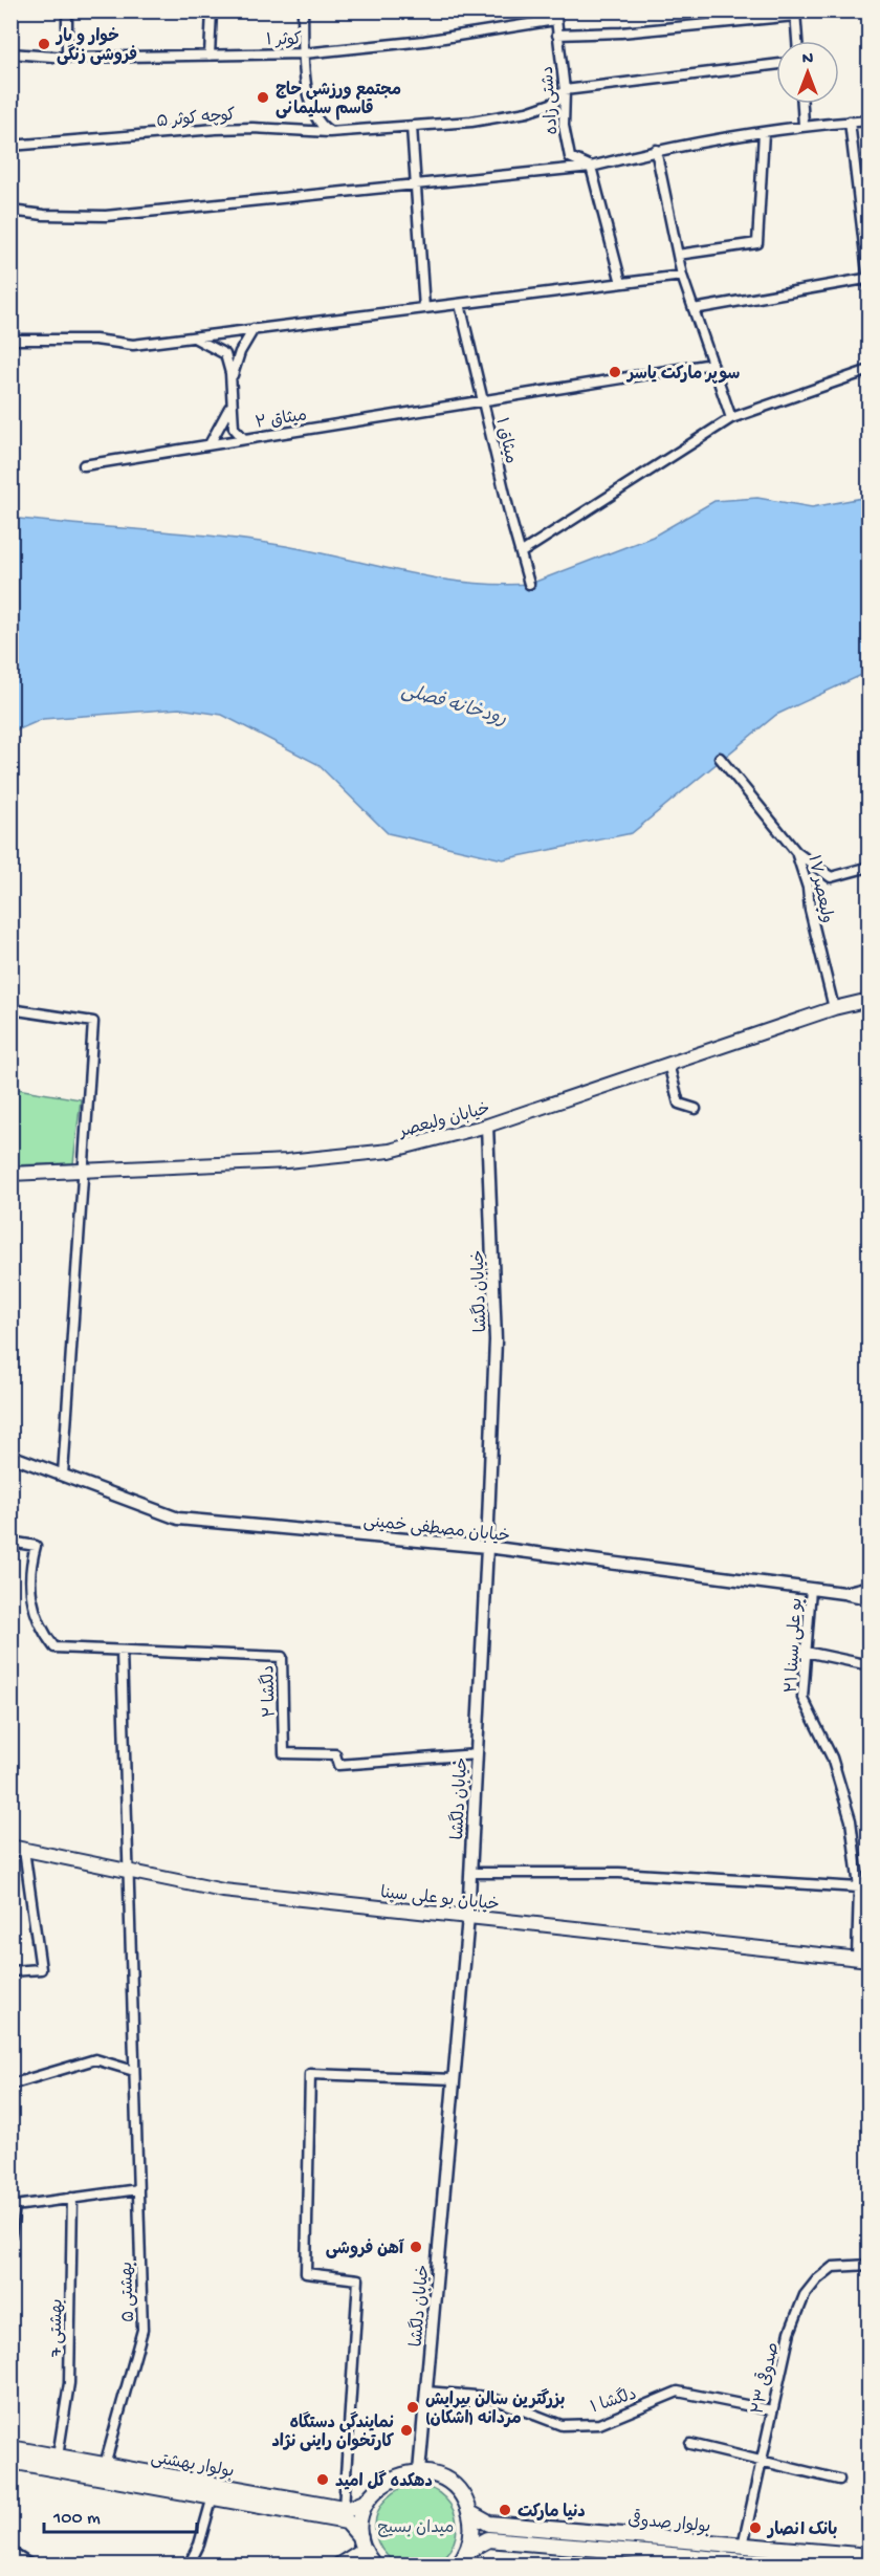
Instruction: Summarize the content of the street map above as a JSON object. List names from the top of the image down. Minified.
{"streets":{"main road":["خیابان ولیعصر","خیابان بو علی سینا","بولوار بهشتی","بولوار صدوقی"],"street":["کوثر ۱","دشتی زاده","کوچه کوثر ۵","میثاق ۲","میثاق ۱","ولیعصر ۱۷","خیابان دلگشا","خیابان مصطفی خمینی","بو علی سینا ۲۱","دلگشا ۲","بهشتی ۵","بهشتی 7","صدوقی ۲۳","دلگشا ۱"]},"crossings":[["کوثر ۱","دشتی زاده"],["دشتی زاده","کوچه کوثر ۵"],["میثاق ۲","میثاق ۱"],["ولیعصر ۱۷","خیابان ولیعصر"],["خیابان ولیعصر","خیابان دلگشا"],["خیابان دلگشا","خیابان مصطفی خمینی"],["خیابان دلگشا","دلگشا ۲"],["خیابان دلگشا","خیابان بو علی سینا"],["خیابان دلگشا","دلگشا ۱"],["خیابان مصطفی خمینی","بو علی سینا ۲۱"],["بو علی سینا ۲۱","خیابان بو علی سینا"],["دلگشا ۲","بهشتی ۵"],["خیابان بو علی سینا","بهشتی ۵"],["بهشتی ۵","بولوار بهشتی"],["بهشتی 7","بولوار بهشتی"],["صدوقی ۲۳","دلگشا ۱"],["صدوقی ۲۳","بولوار صدوقی"]],"water":["رودخانه فصلی"],"parks":["میدان بسیج"],"places":["خوار و بار فروشی زنگی","مجتمع ورزشی حاج قاسم سلیمانی","سوپر مارکت یاسر","آهن فروشی","بزرگترین سالن پیرایش مردانه (اشکان)","نمایندگی دستگاه کارتخوان راینی نژاد","دهکده گل امید","دنیا مارکت","بانک انصار"],"scale_bar":"100 m","north":"top"}
